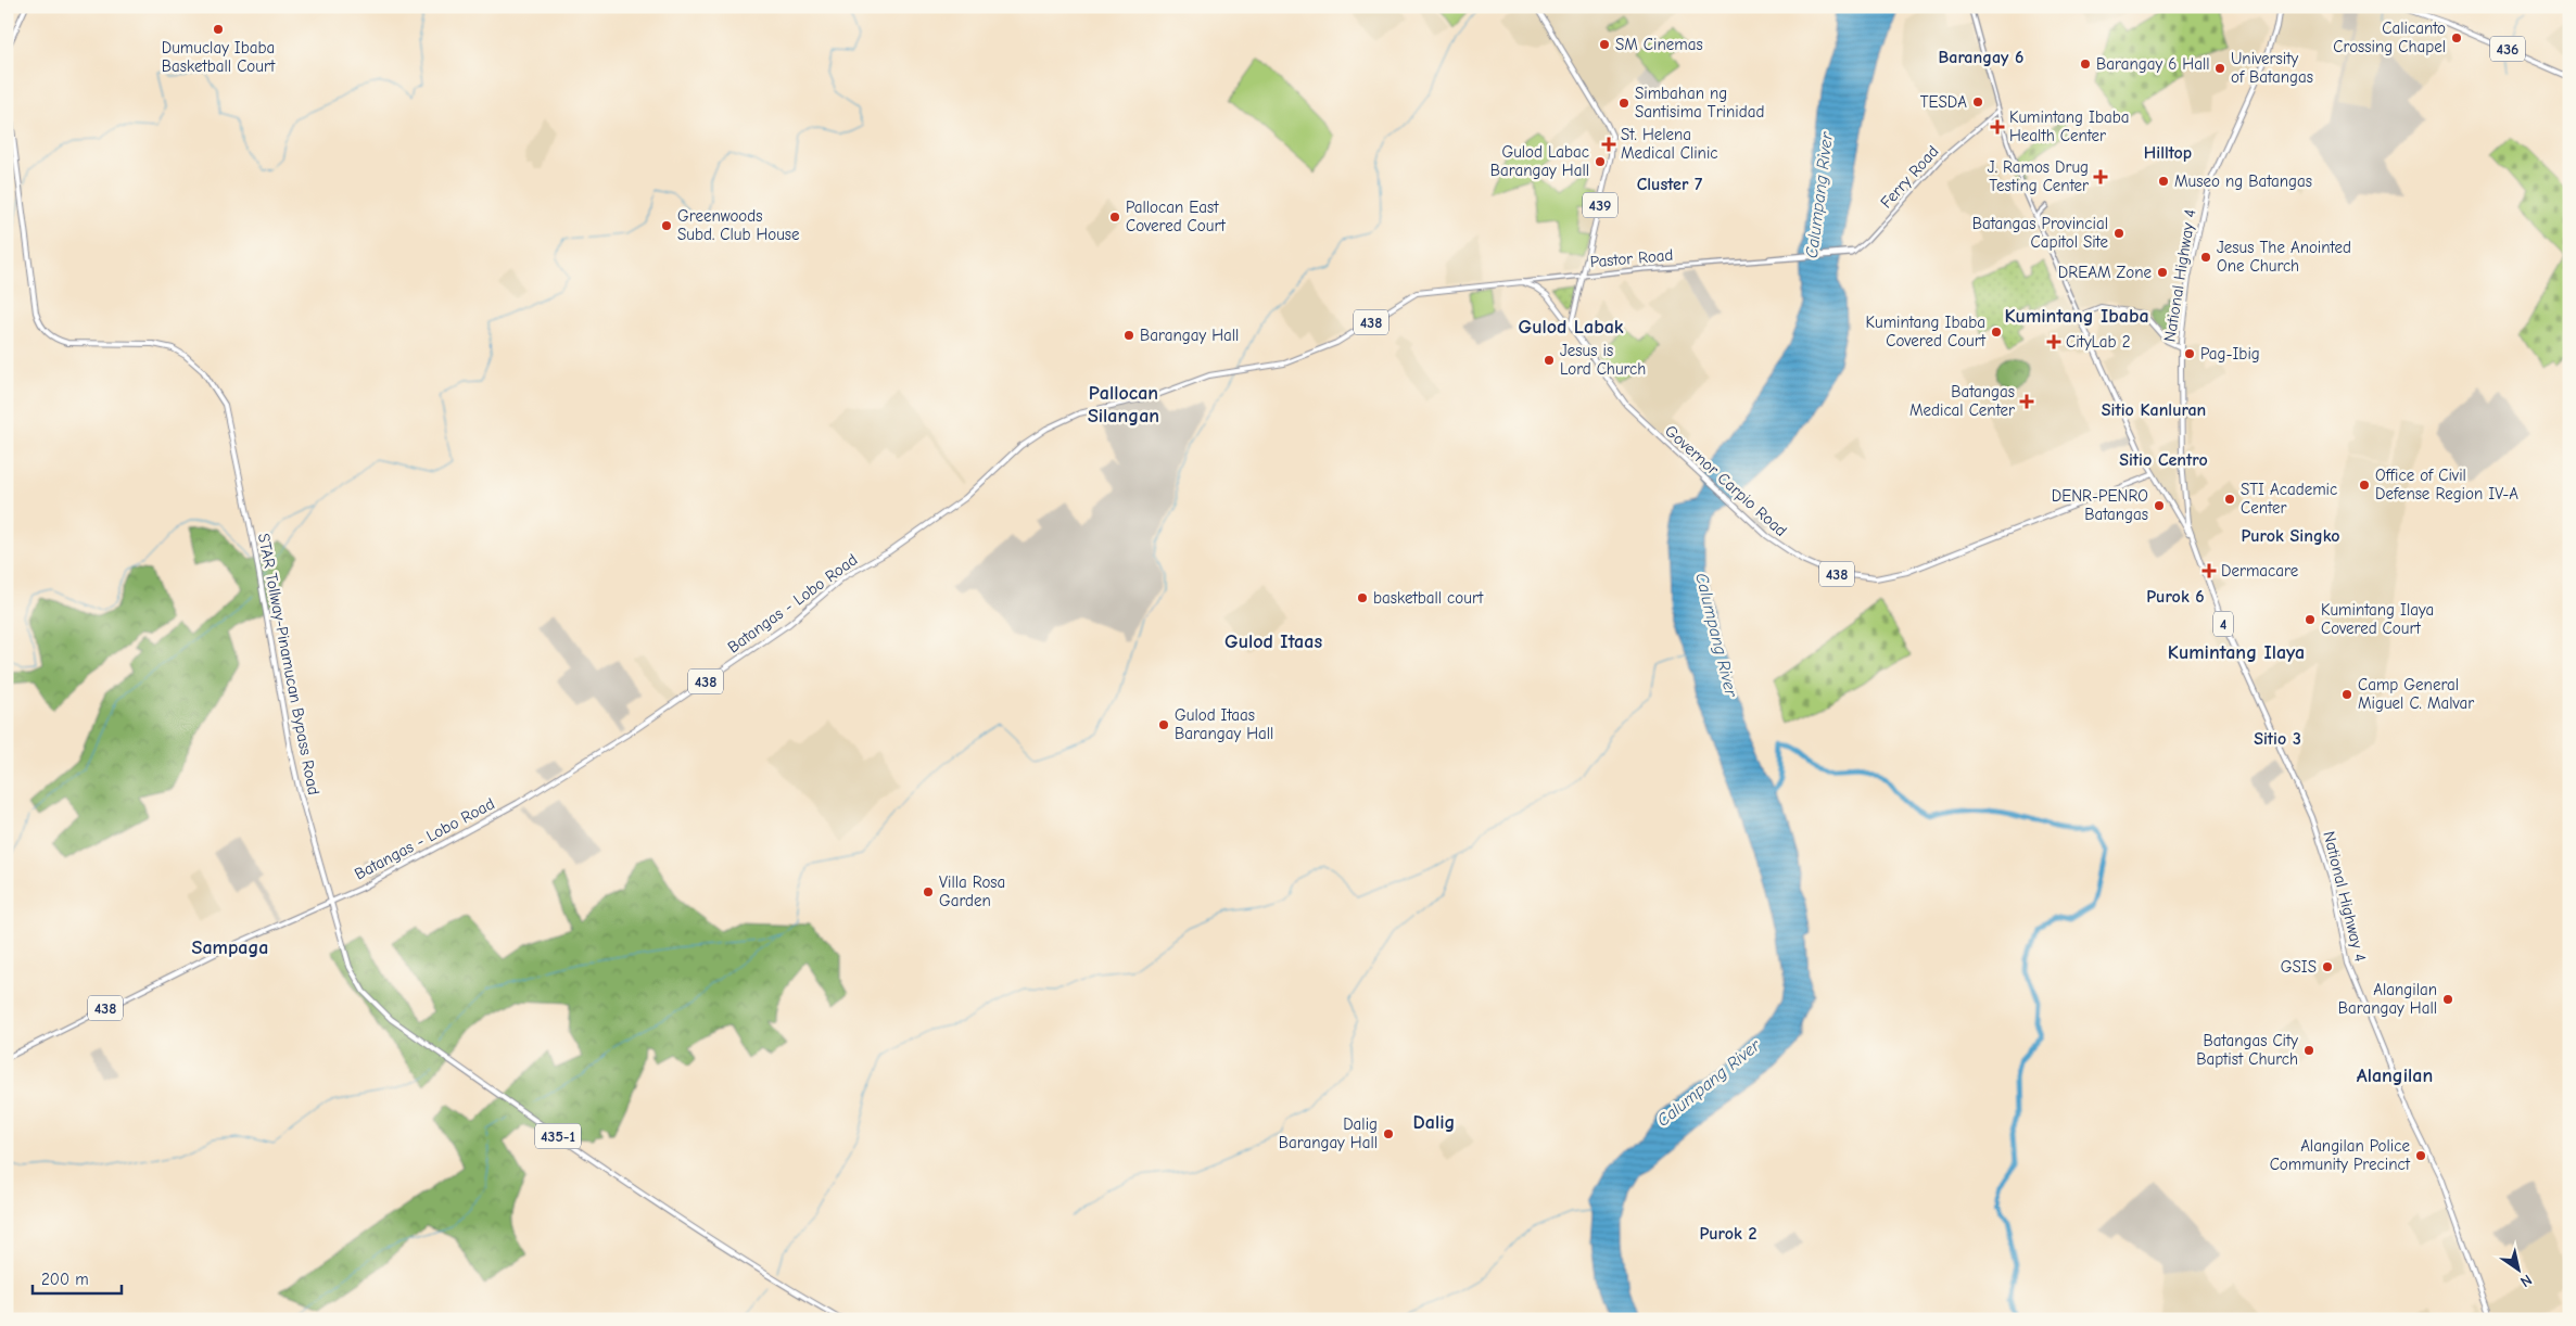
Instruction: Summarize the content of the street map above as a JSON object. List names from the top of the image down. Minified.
{"streets":{"main road":["436","Ferry Road","439","Pastor Road","National Highway 4","438","Governor Carpio Road","Batangas - Lobo Road","4","STAR Tollway-Pinamucan Bypass Road","435-1"]},"crossings":[["Ferry Road","Pastor Road"],["439","Pastor Road"],["439","Governor Carpio Road"],["Pastor Road","Governor Carpio Road"],["Pastor Road","Batangas - Lobo Road"],["Governor Carpio Road","Batangas - Lobo Road"],["Batangas - Lobo Road","STAR Tollway-Pinamucan Bypass Road"]],"districts":["Barangay 6","Hilltop","Cluster 7","Kumintang Ibaba","Gulod Labak","Pallocan Silangan","Sitio Kanluran","Sitio Centro","Purok Singko","Purok 6","Gulod Itaas","Kumintang Ilaya","Sitio 3","Sampaga","Alangilan","Dalig","Purok 2"],"water":["Calumpang River"],"places":{"other":["Dumuclay Ibaba Basketball Court","Calicanto Crossing Chapel","SM Cinemas","Barangay 6 Hall","University of Batangas","TESDA","Simbahan ng Santisima Trinidad","Gulod Labac Barangay Hall","Museo ng Batangas","Pallocan East Covered Court","Greenwoods Subd. Club House","Batangas Provincial Capitol Site","Jesus The Anointed One Church","DREAM Zone","Kumintang Ibaba Covered Court","Barangay Hall","Pag-Ibig","Jesus is Lord Church","Office of Civil Defense Region IV-A","STI Academic Center","DENR-PENRO Batangas","basketball court","Kumintang Ilaya Covered Court","Camp General Miguel C. Malvar","Gulod Itaas Barangay Hall","Villa Rosa Garden","GSIS","Alangilan Barangay Hall","Batangas City Baptist Church","Dalig Barangay Hall","Alangilan Police Community Precinct"],"health":["Kumintang Ibaba Health Center","St. Helena Medical Clinic","J. Ramos Drug Testing Center","CityLab 2","Batangas Medical Center","Dermacare"]},"scale_bar":"200 m","north":"bottom right"}
